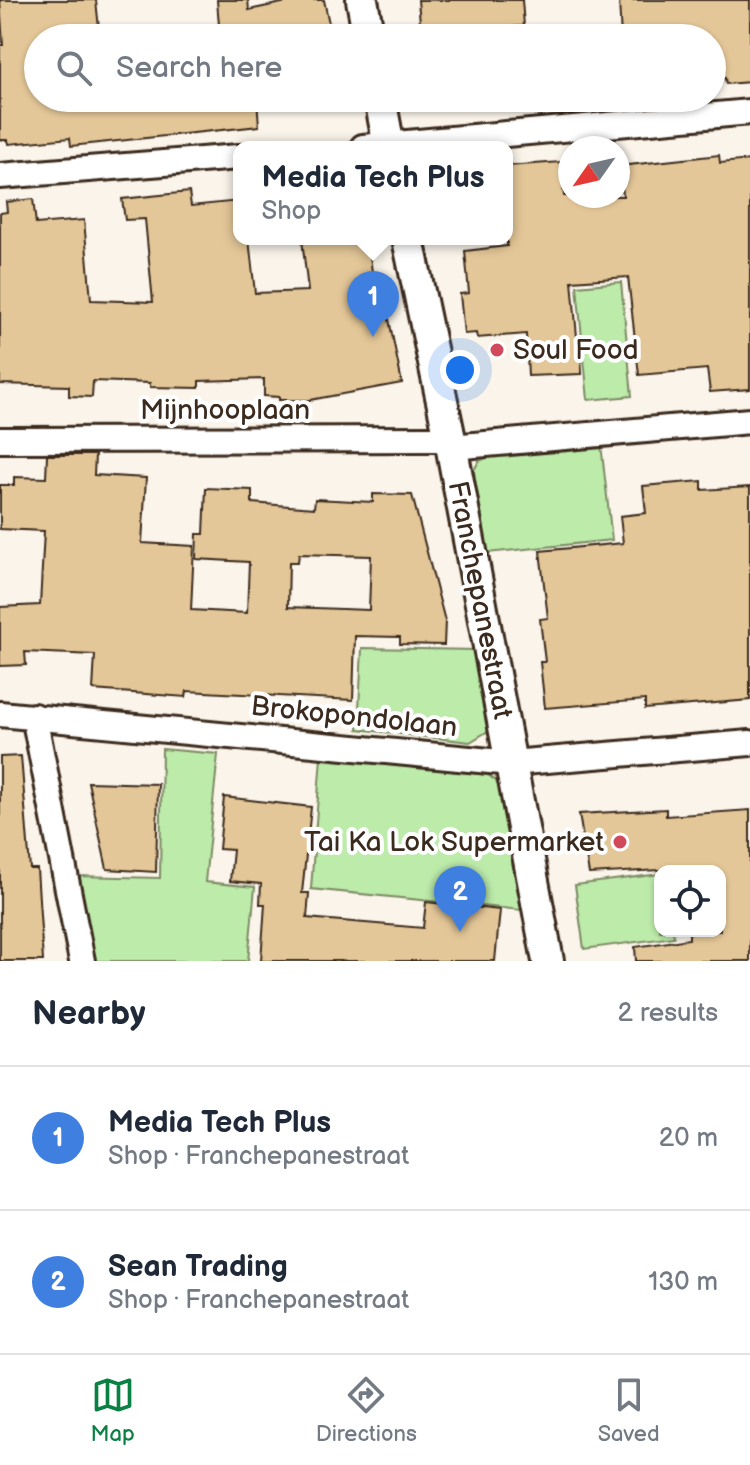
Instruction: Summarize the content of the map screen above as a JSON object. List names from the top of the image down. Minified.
{"streets":{"street":["Mijnhooplaan","Franchepanestraat","Brokopondolaan"]},"crossings":[["Mijnhooplaan","Franchepanestraat"],["Franchepanestraat","Brokopondolaan"]],"places":["Soul Food","Tai Ka Lok Supermarket"],"north":"bottom left","page":{"search":"Search here","popup":["Media Tech Plus","Shop"],"pins":["1","2"],"heading":["Nearby","2 results"],"list":[{"mark":"1","name":"Media Tech Plus","note":"Shop · Franchepanestraat","value":"20 m"},{"mark":"2","name":"Sean Trading","note":"Shop · Franchepanestraat","value":"130 m"}],"nav":["Map","Directions","Saved"]}}
